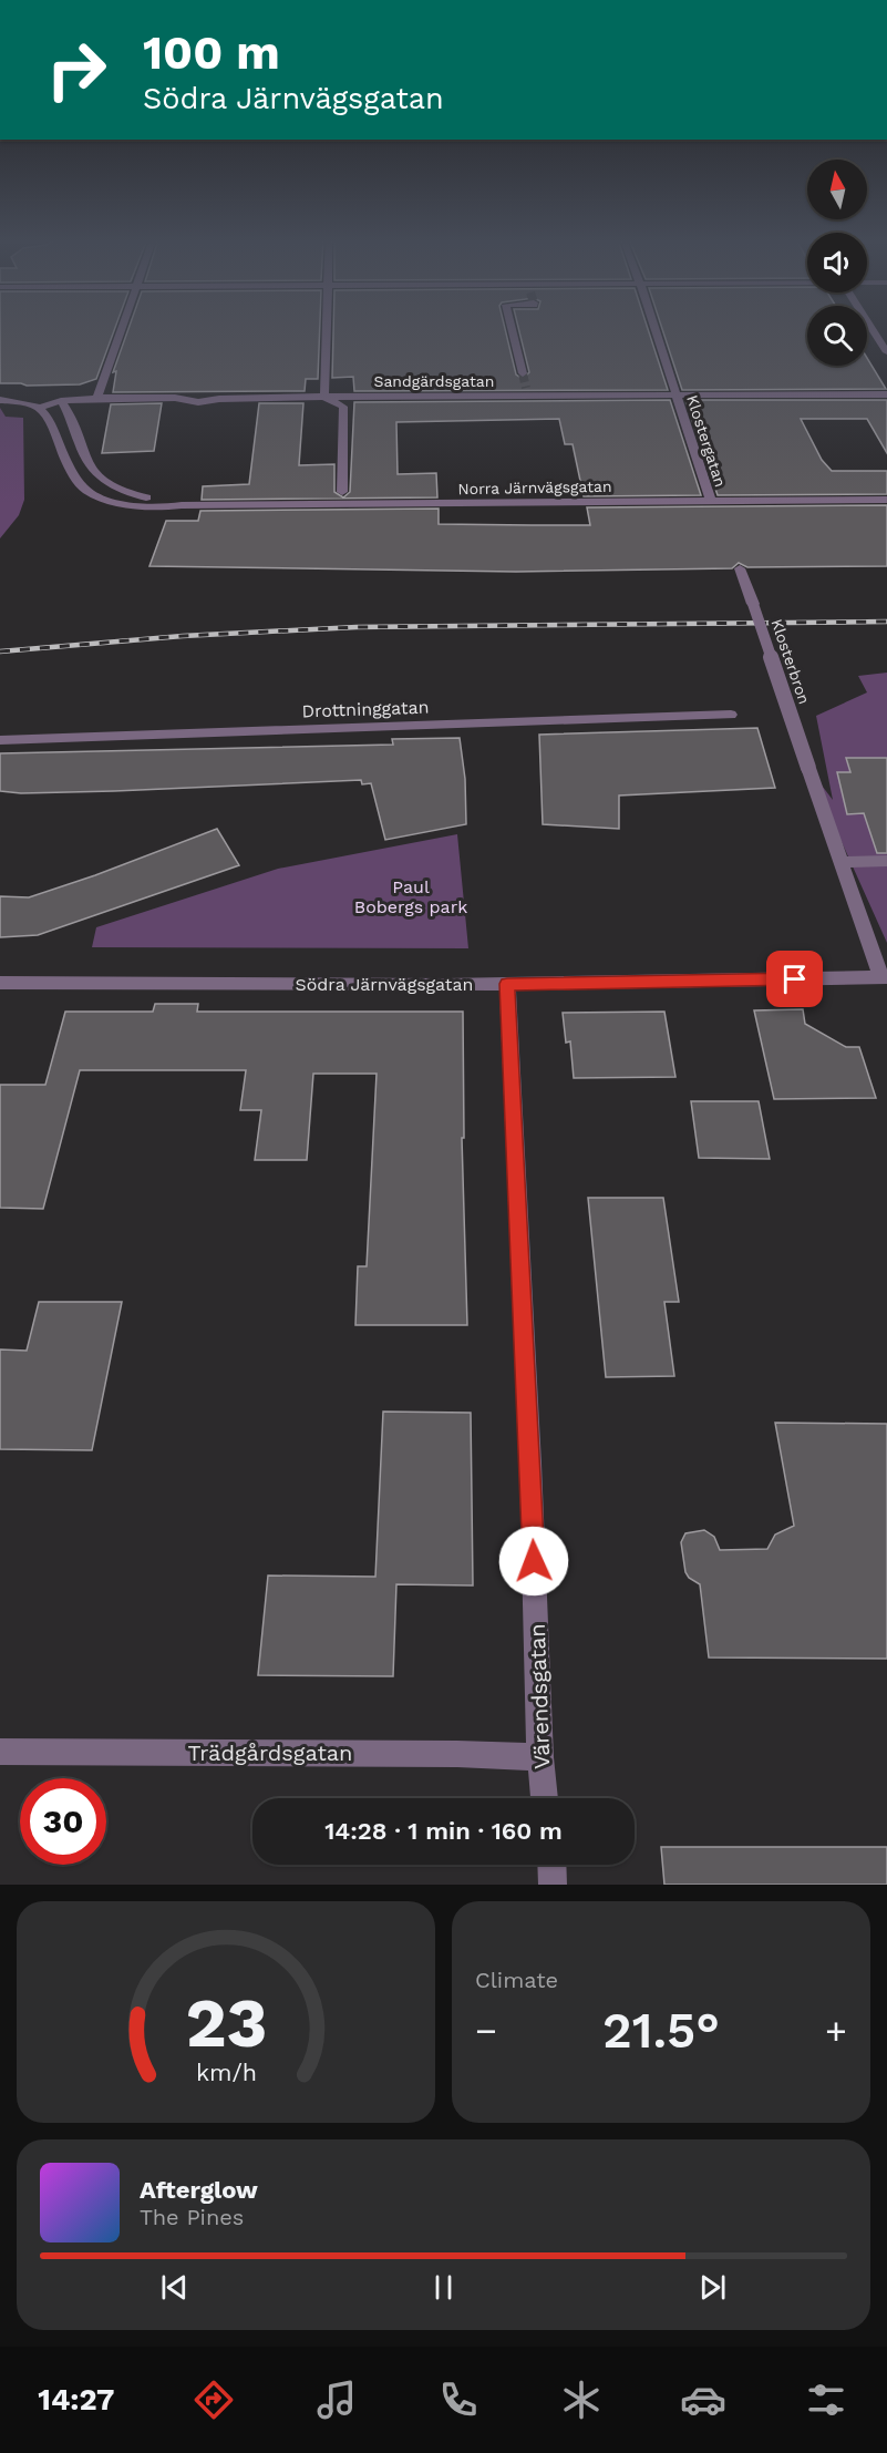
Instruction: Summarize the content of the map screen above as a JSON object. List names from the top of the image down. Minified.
{"streets":{"street":["Sandgärdsgatan","Klostergatan","Norra Järnvägsgatan","Klosterbron","Drottninggatan","Södra Järnvägsgatan","Värendsgatan","Trädgårdsgatan"]},"crossings":[["Sandgärdsgatan","Klostergatan"],["Sandgärdsgatan","Norra Järnvägsgatan"],["Klostergatan","Norra Järnvägsgatan"],["Klosterbron","Södra Järnvägsgatan"],["Södra Järnvägsgatan","Värendsgatan"],["Värendsgatan","Trädgårdsgatan"]],"parks":["Paul Bobergs park"],"north":"top","page":{"turn":["100 m","Södra Järnvägsgatan"],"limit":"30","trip":"14:28 · 1 min · 160 m","tile":"Climate","heat":["−","21.5°","+"],"song":["Afterglow","The Pines"],"tabs":"14:27","gauge":["23","km/h"]}}
